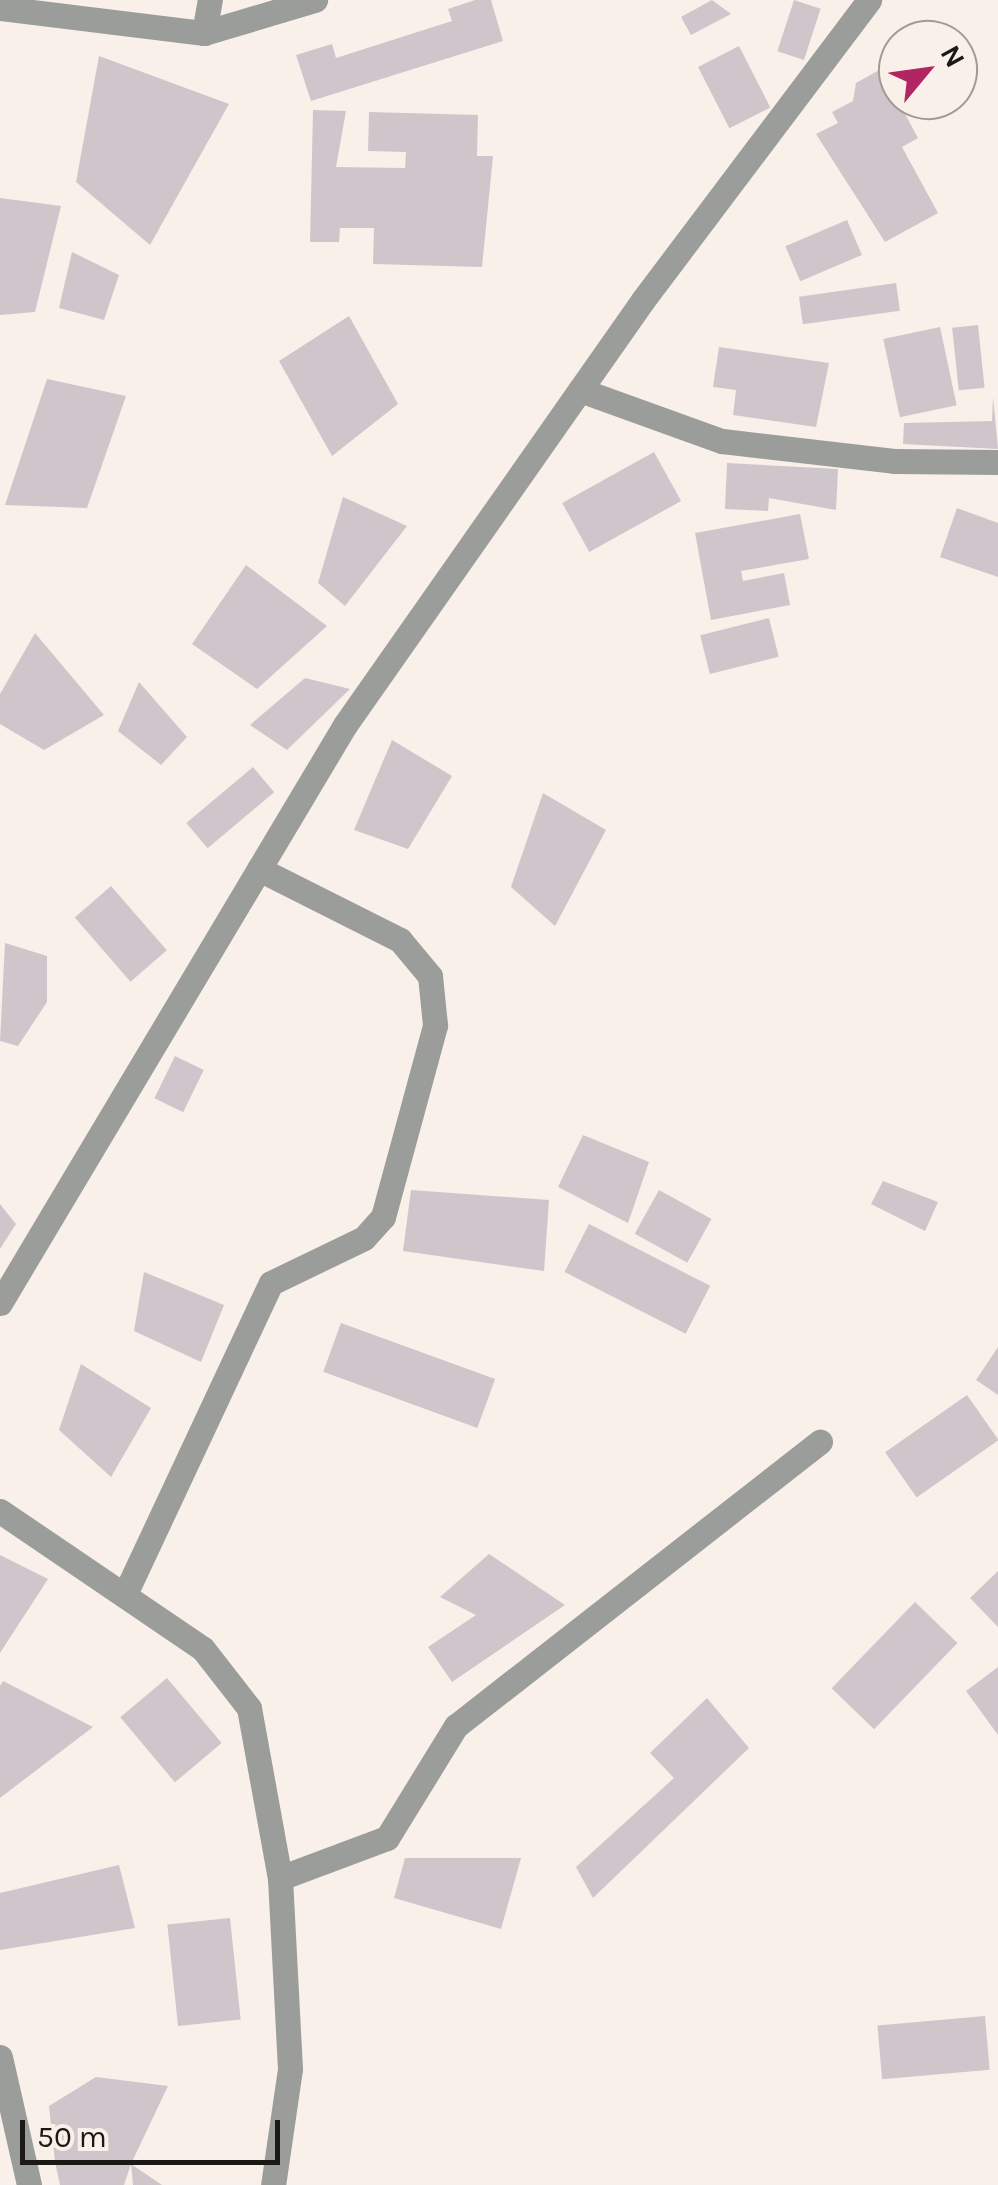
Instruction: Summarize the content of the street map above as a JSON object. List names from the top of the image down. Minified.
{"scale_bar":"50 m","north":"top right"}
